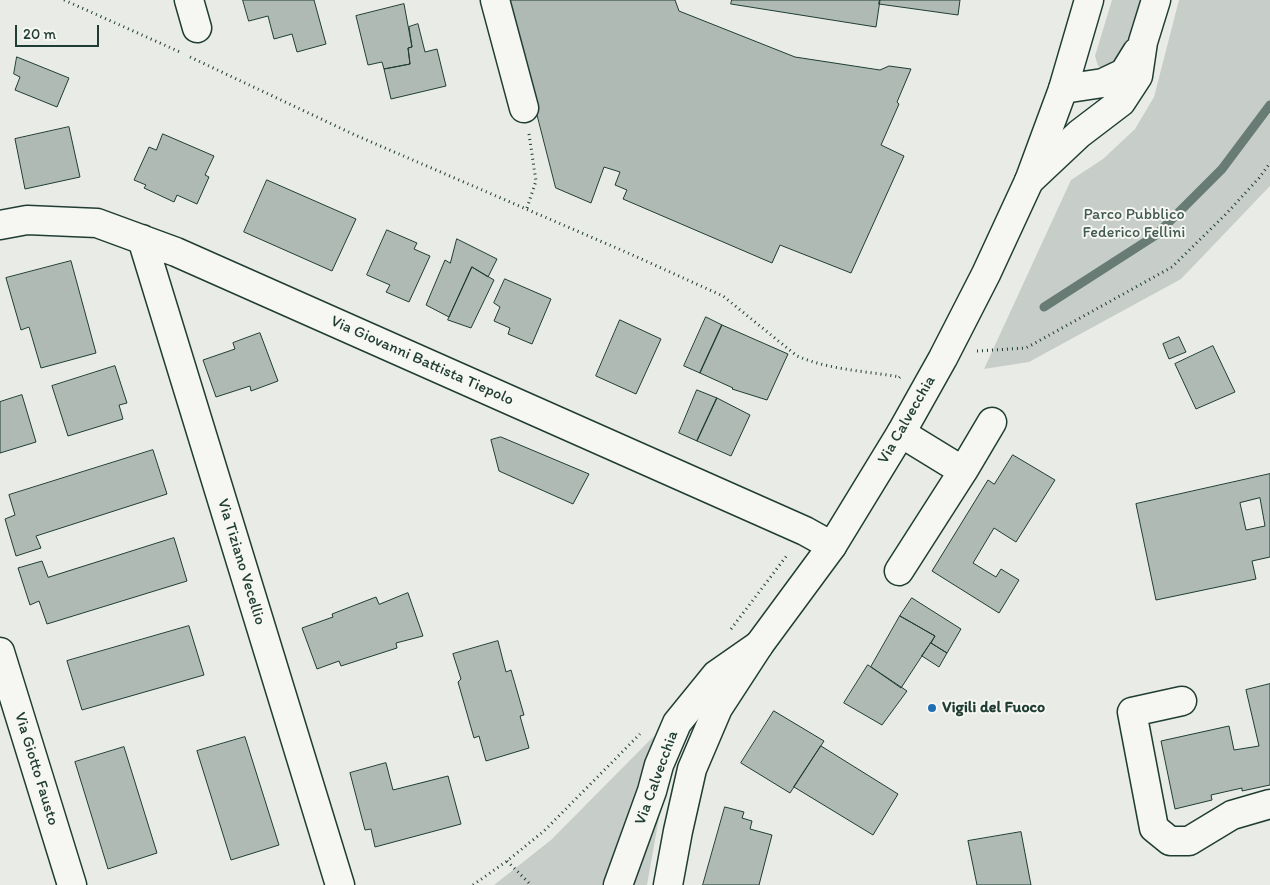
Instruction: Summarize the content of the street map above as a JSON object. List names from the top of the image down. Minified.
{"streets":{"street":["Via Giovanni Battista Tiepolo","Via Calvecchia","Via Tiziano Vecellio","Via Giotto Fausto"]},"crossings":[["Via Giovanni Battista Tiepolo","Via Calvecchia"],["Via Giovanni Battista Tiepolo","Via Tiziano Vecellio"]],"parks":["Parco Pubblico Federico Fellini"],"places":["Vigili del Fuoco"],"scale_bar":"20 m"}
